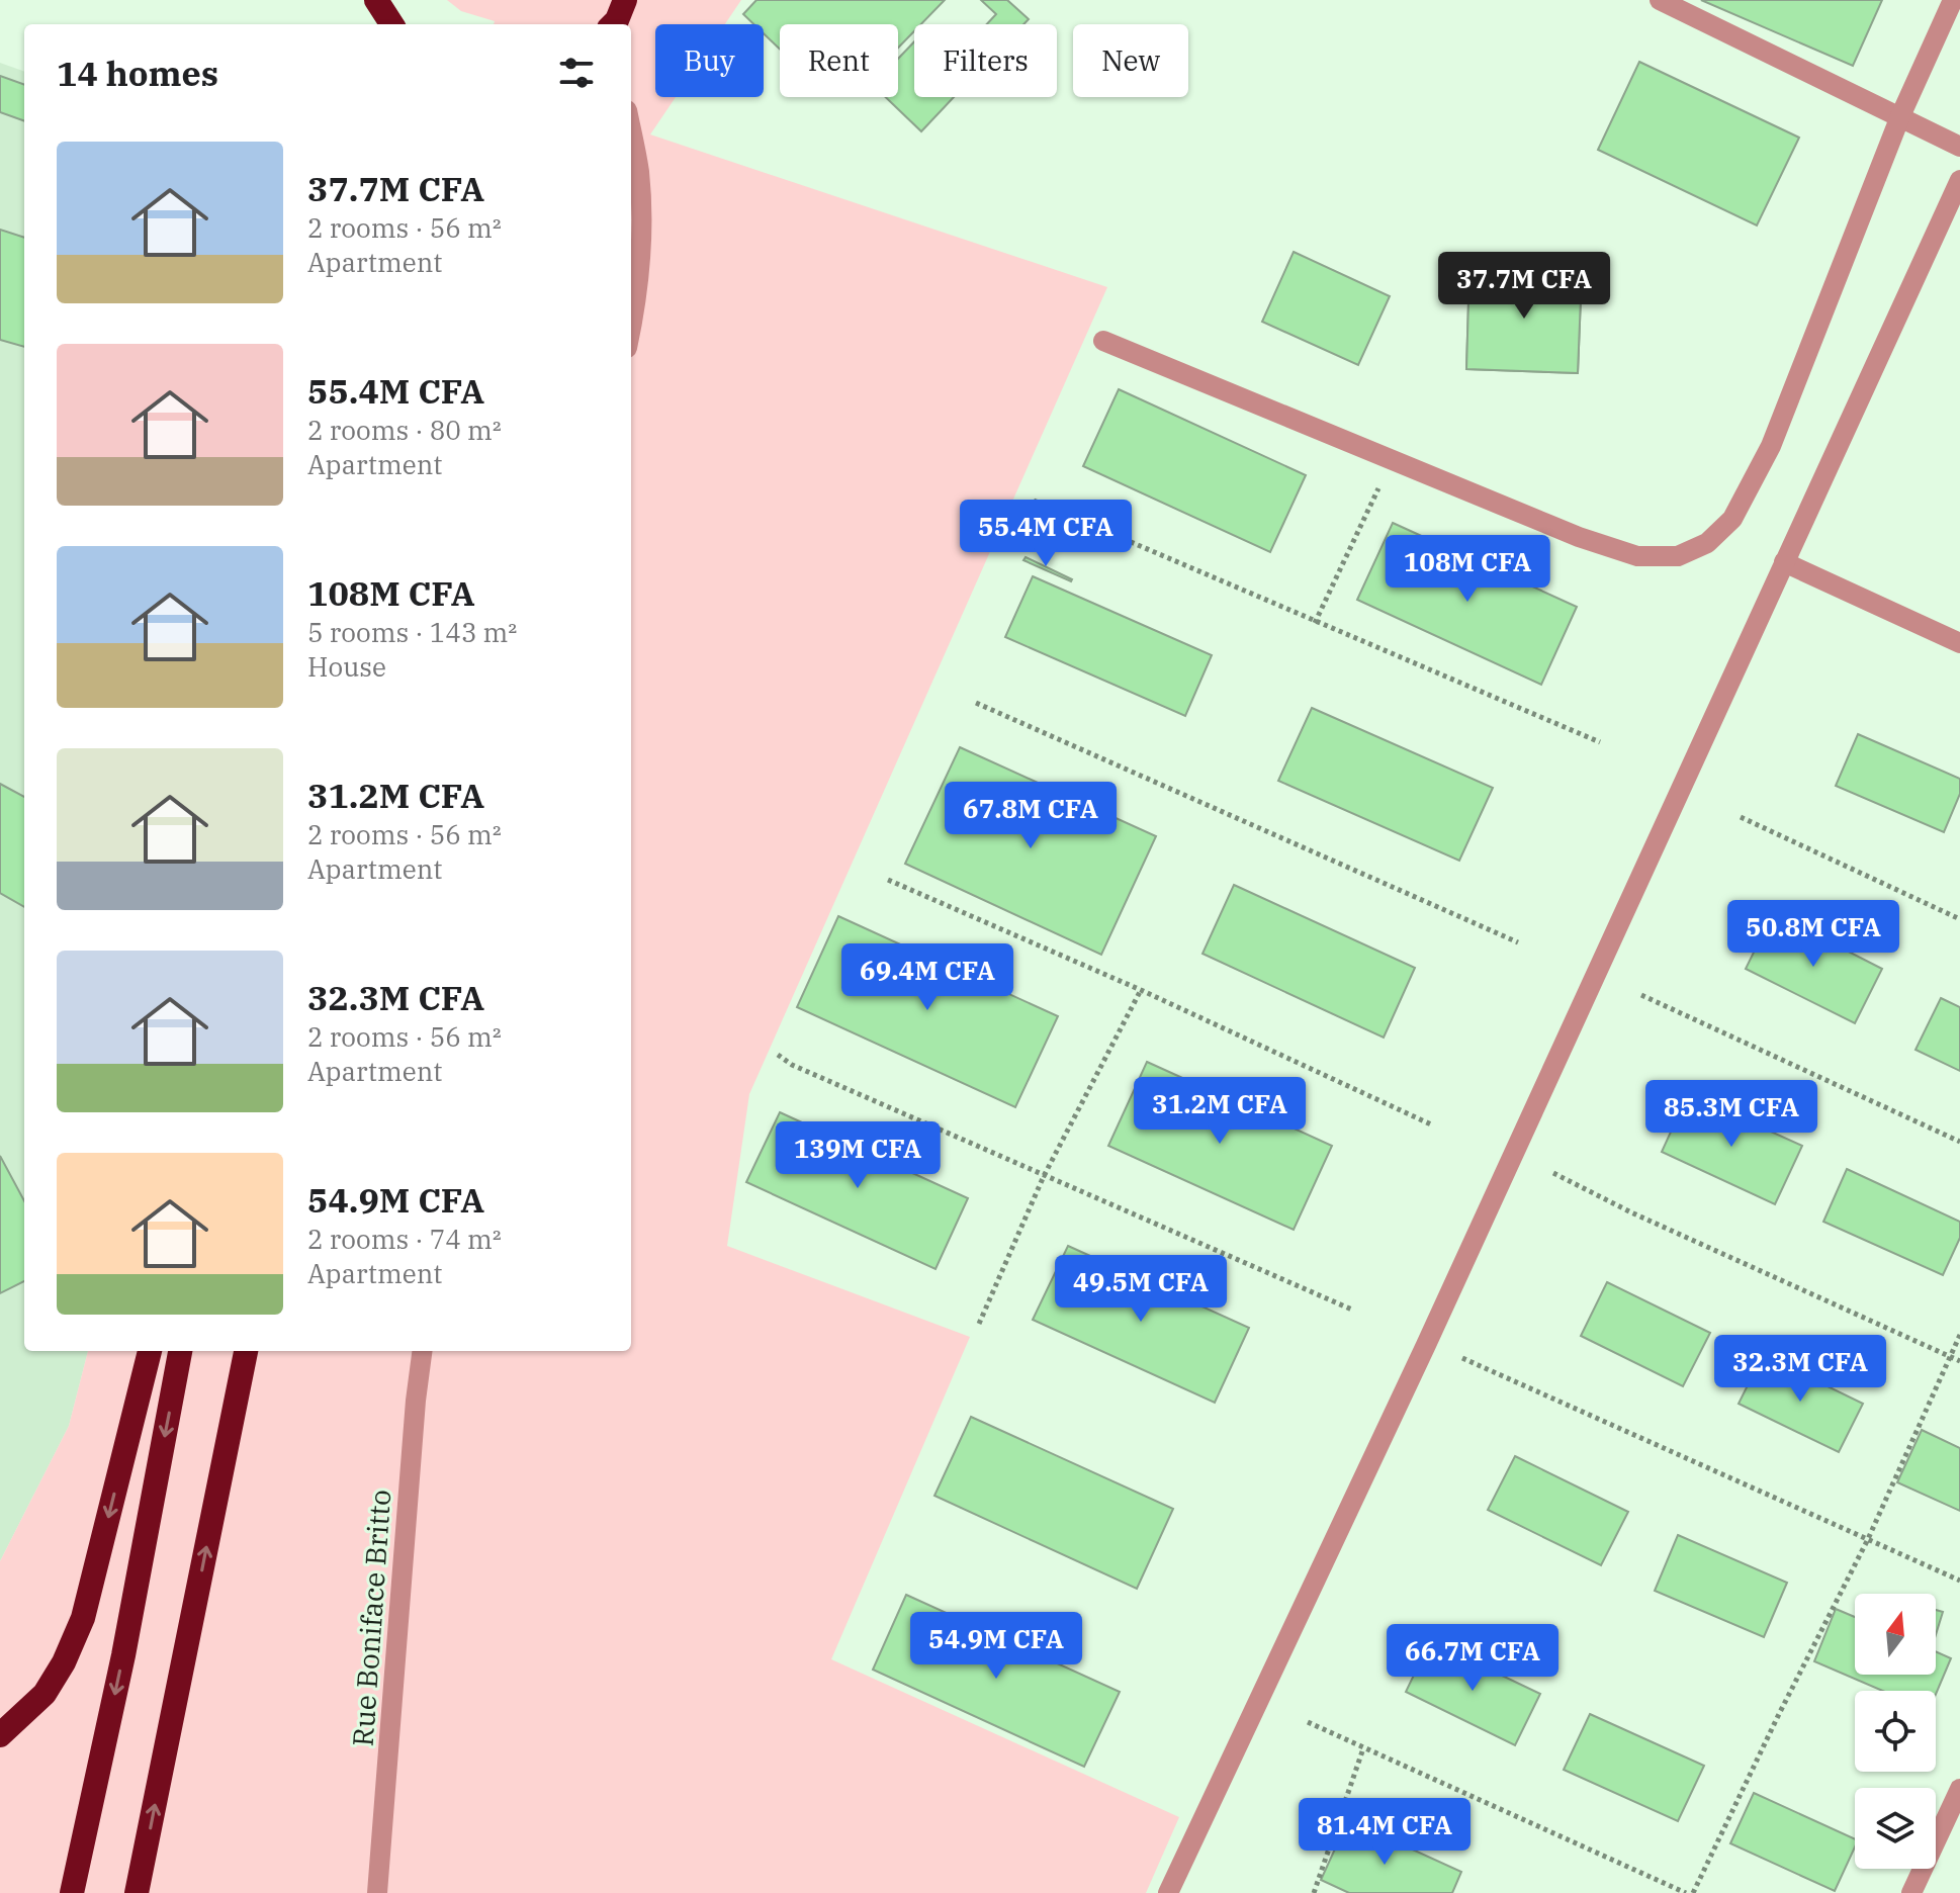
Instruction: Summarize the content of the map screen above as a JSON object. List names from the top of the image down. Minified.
{"streets":{"street":["Rue Boniface Britto"]},"north":"top","page":{"chip":["Buy","Rent","Filters","New"],"heading":"14 homes","list":[{"name":"37.7M CFA","note":"2 rooms · 56 m² · Apartment"},{"name":"55.4M CFA","note":"2 rooms · 80 m² · Apartment"},{"name":"108M CFA","note":"5 rooms · 143 m² · House"},{"name":"31.2M CFA","note":"2 rooms · 56 m² · Apartment"},{"name":"32.3M CFA","note":"2 rooms · 56 m² · Apartment"},{"name":"54.9M CFA","note":"2 rooms · 74 m² · Apartment"}],"price":["37.7M CFA","55.4M CFA","108M CFA","67.8M CFA","50.8M CFA","69.4M CFA","31.2M CFA","85.3M CFA","139M CFA","49.5M CFA","32.3M CFA","54.9M CFA","66.7M CFA","81.4M CFA"]}}
